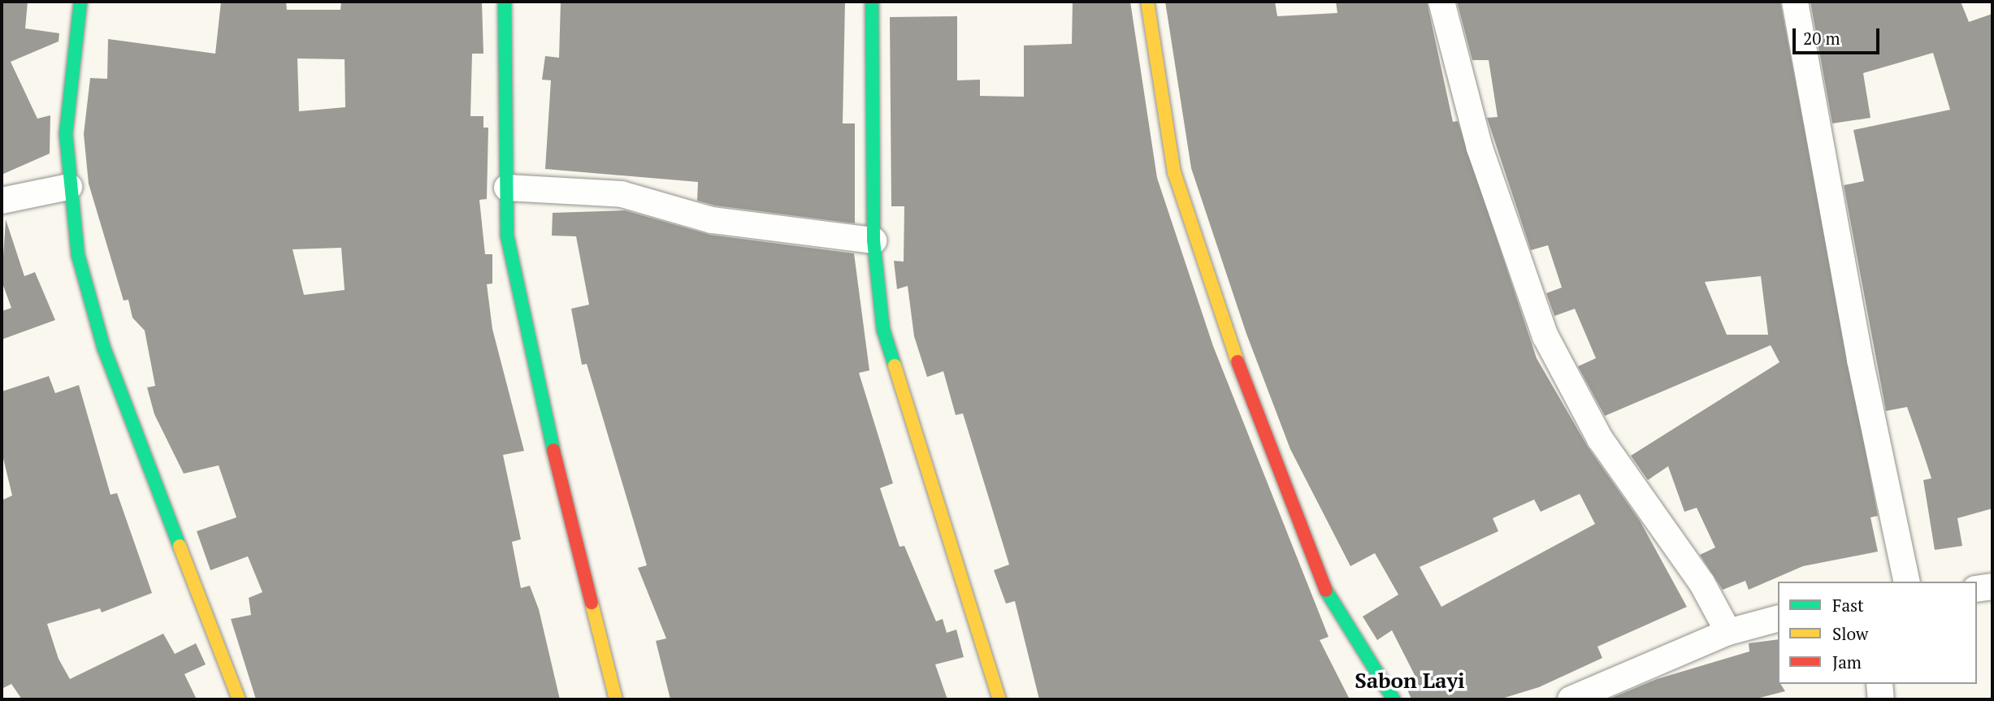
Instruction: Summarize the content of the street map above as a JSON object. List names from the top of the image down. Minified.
{"districts":["Sabon Layi"],"legend":["Fast","Slow","Jam"],"scale_bar":"20 m"}
